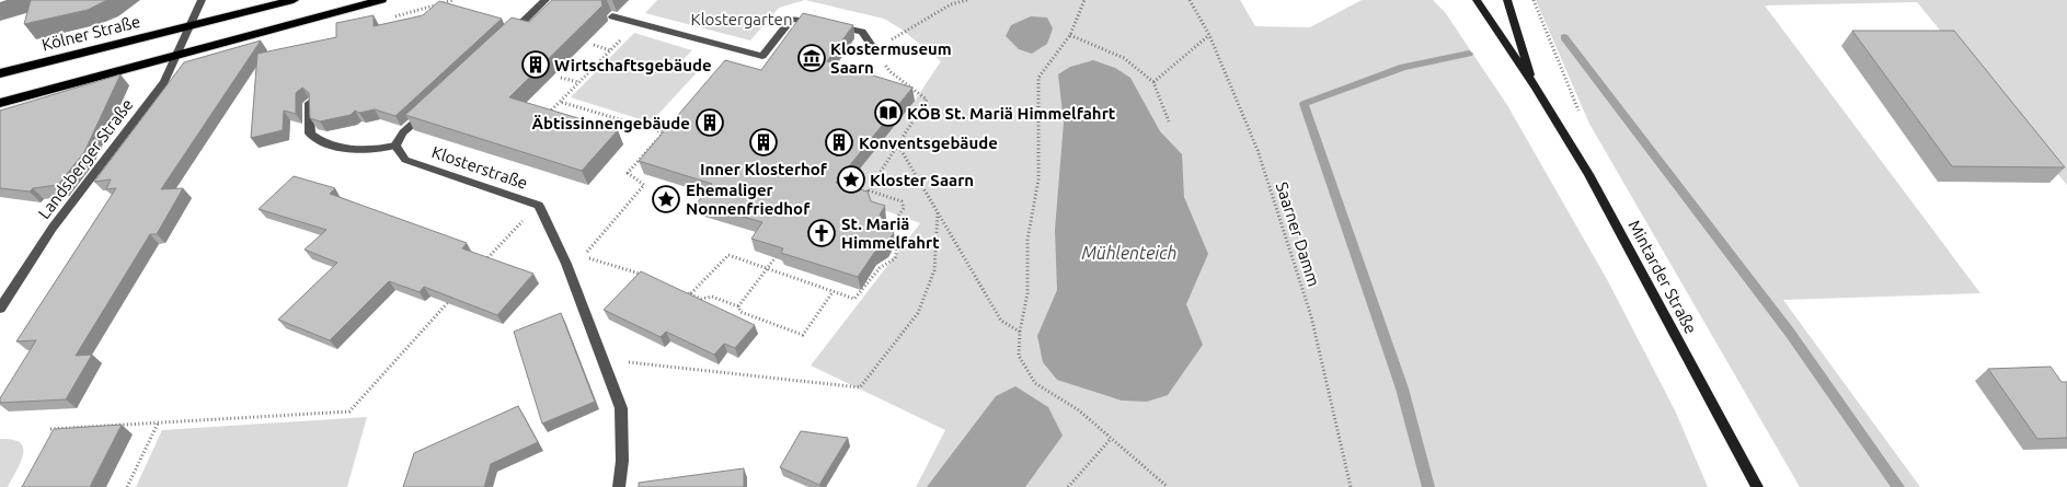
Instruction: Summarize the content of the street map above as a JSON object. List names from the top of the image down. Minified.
{"streets":{"main road":["Kölner Straße","Mintarder Straße"],"street":["Landsberger Straße","Klosterstraße"],"path":["Saarner Damm"]},"crossings":[["Kölner Straße","Landsberger Straße"]],"water":["Mühlenteich"],"parks":["Klostergarten"],"places":{"museum":["Klostermuseum Saarn"],"building":["Wirtschaftsgebäude","Äbtissinnengebäude","Inner Klosterhof","Konventsgebäude"],"library":["KÖB St. Mariä Himmelfahrt"],"place":["Kloster Saarn","Ehemaliger Nonnenfriedhof"],"church":["St. Mariä Himmelfahrt"]}}
